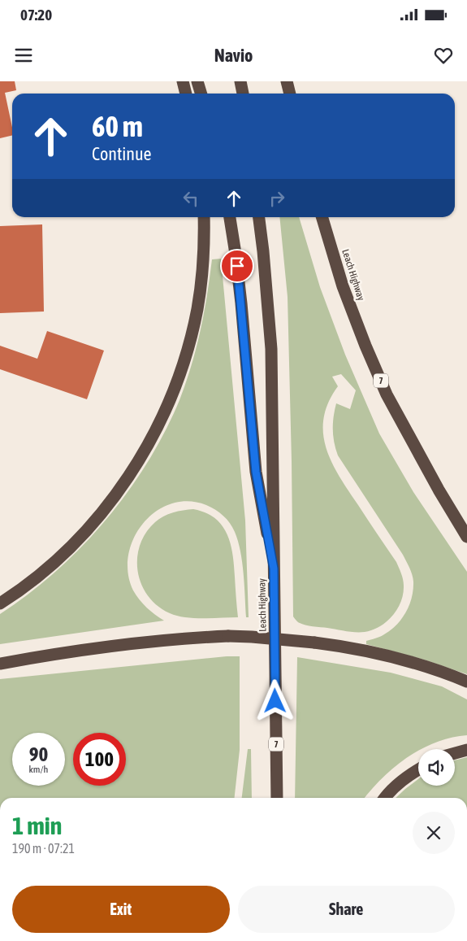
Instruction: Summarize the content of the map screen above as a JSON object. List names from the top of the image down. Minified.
{"streets":{"highway":["Leach Highway","7"]},"page":{"status":"07:20","header":"Navio","turn":["60 m","Continue"],"speed":"90 km/h","limit":"100","heading":["1 min","190 m · 07:21"],"buttons":["Exit","Share"]}}
